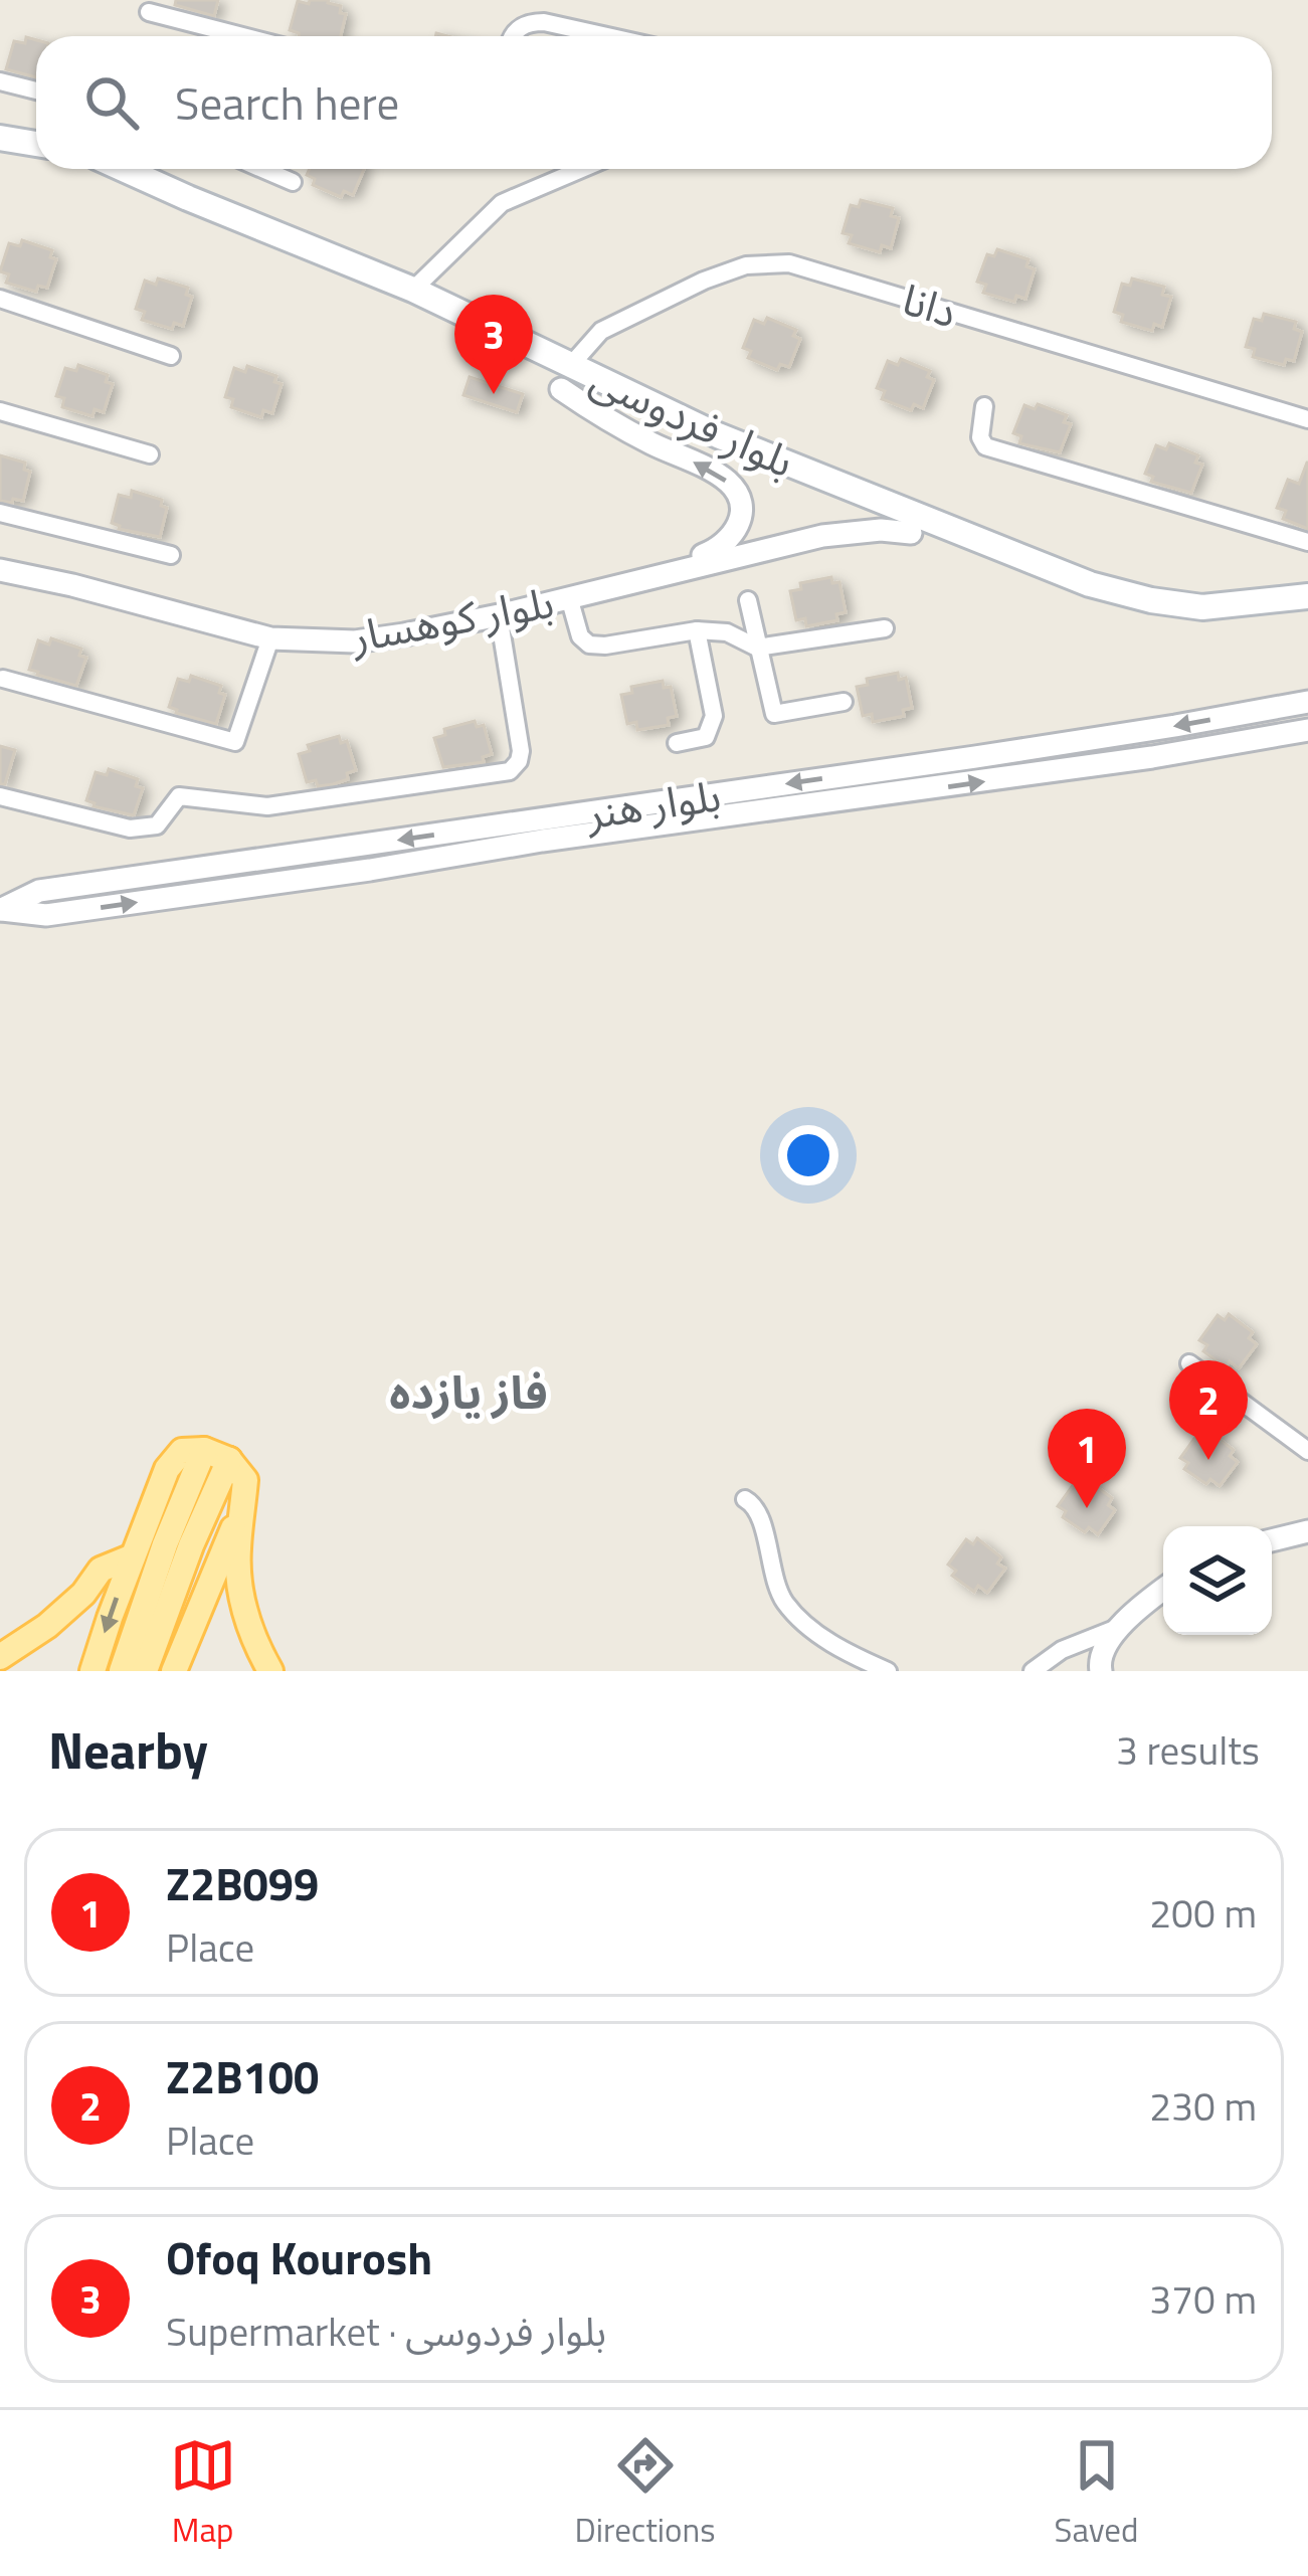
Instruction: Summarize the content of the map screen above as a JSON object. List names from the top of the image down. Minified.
{"streets":{"main road":["بلوار فردوسی"],"street":["دانا","بلوار کوهسار","بلوار هنر"]},"crossings":[["دانا","بلوار فردوسی"]],"districts":["فاز یازده"],"page":{"search":"Search here","pins":["3","2","1"],"heading":["Nearby","3 results"],"list":[{"mark":"1","name":"Z2B099","note":"Place","value":"200 m"},{"mark":"2","name":"Z2B100","note":"Place","value":"230 m"},{"mark":"3","name":"Ofoq Kourosh","note":"Supermarket · بلوار فردوسی","value":"370 m"}],"nav":["Map","Directions","Saved"]}}
